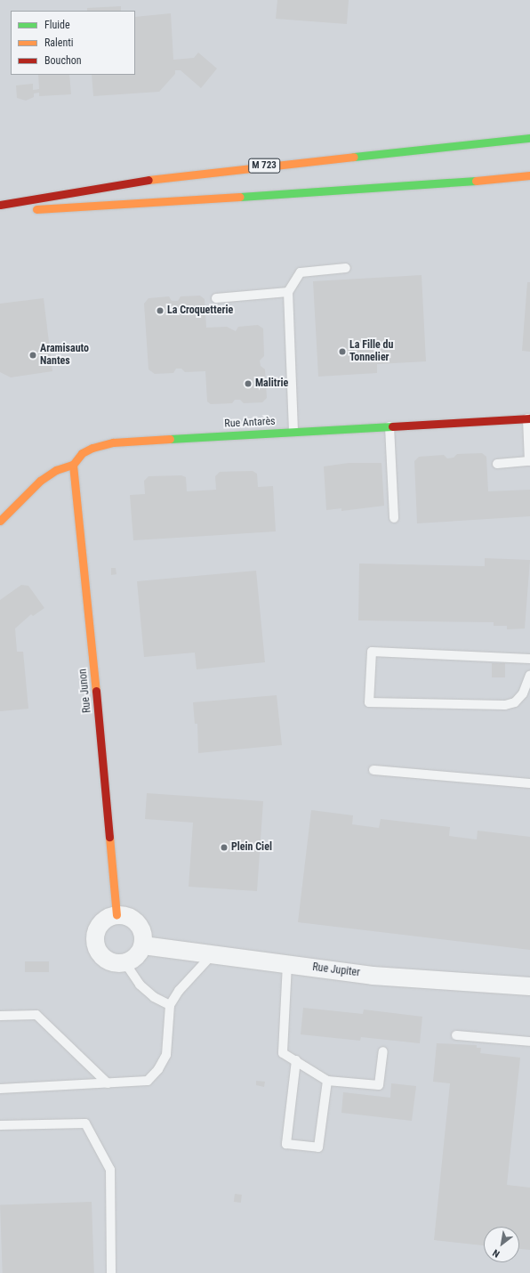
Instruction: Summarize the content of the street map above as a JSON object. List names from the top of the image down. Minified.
{"streets":{"main road":["M 723","Rue Antarès","Rue Junon"],"street":["Rue Jupiter"]},"crossings":[["Rue Antarès","Rue Junon"],["Rue Junon","Rue Jupiter"]],"places":["La Croquetterie","La Fille du Tonnelier","Aramisauto Nantes","Malitrie","Plein Ciel"],"legend":["Fluide","Ralenti","Bouchon"],"north":"bottom left"}
